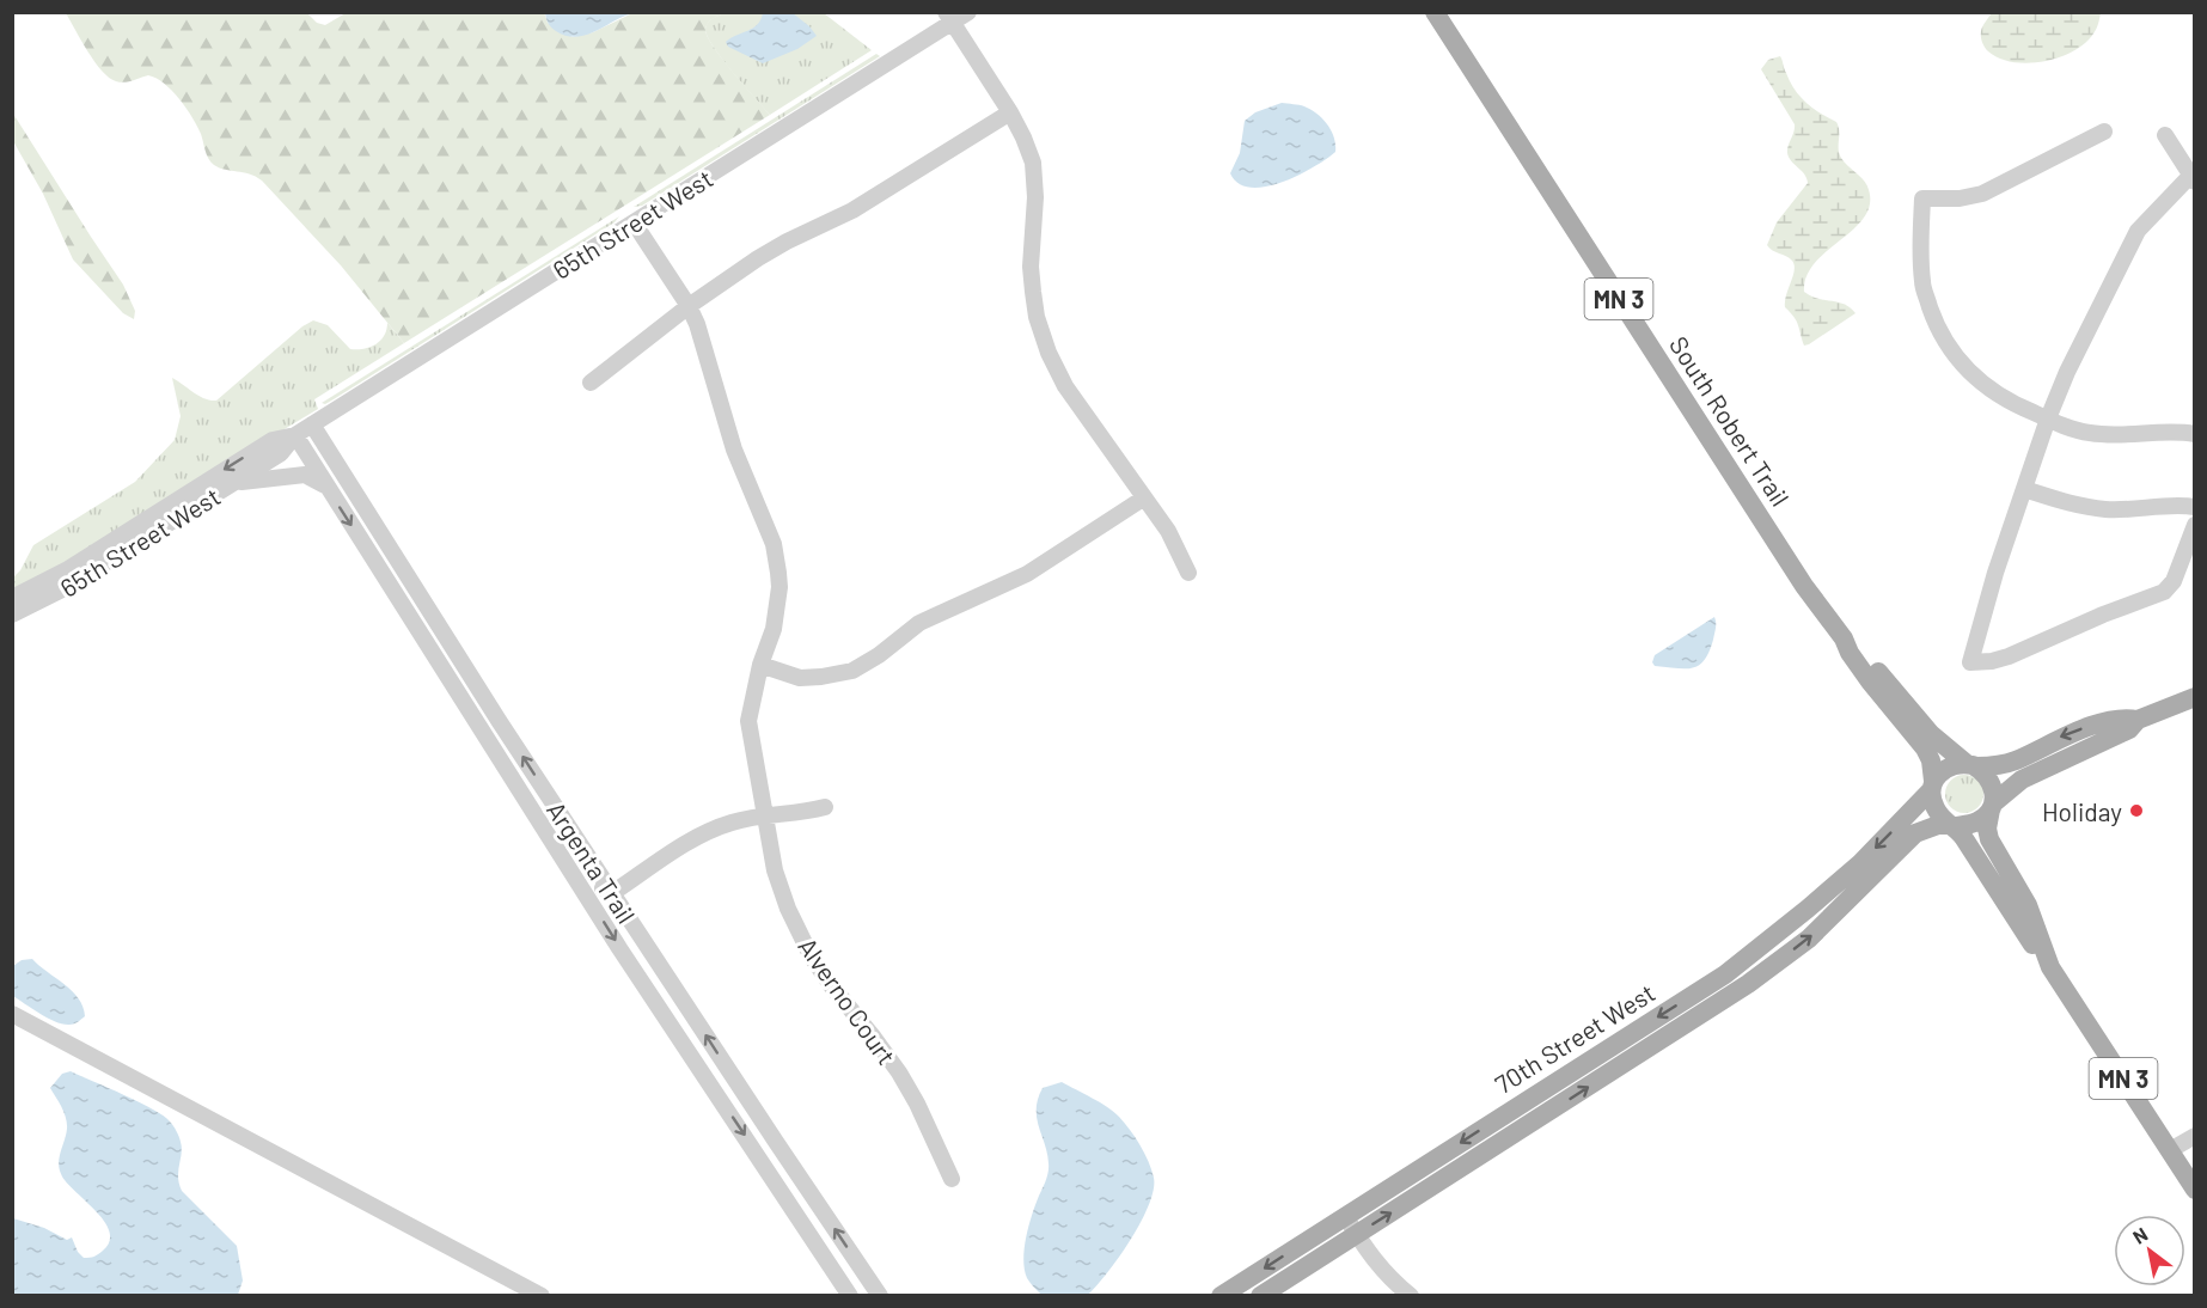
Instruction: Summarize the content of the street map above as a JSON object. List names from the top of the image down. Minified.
{"streets":{"main road":["MN 3","South Robert Trail","70th Street West"],"street":["65th Street West","Argenta Trail","Alverno Court"]},"crossings":[["65th Street West","Argenta Trail"],["65th Street West","Alverno Court"],["MN 3","South Robert Trail"],["MN 3","70th Street West"],["South Robert Trail","70th Street West"]],"places":["Holiday"],"north":"top left"}
